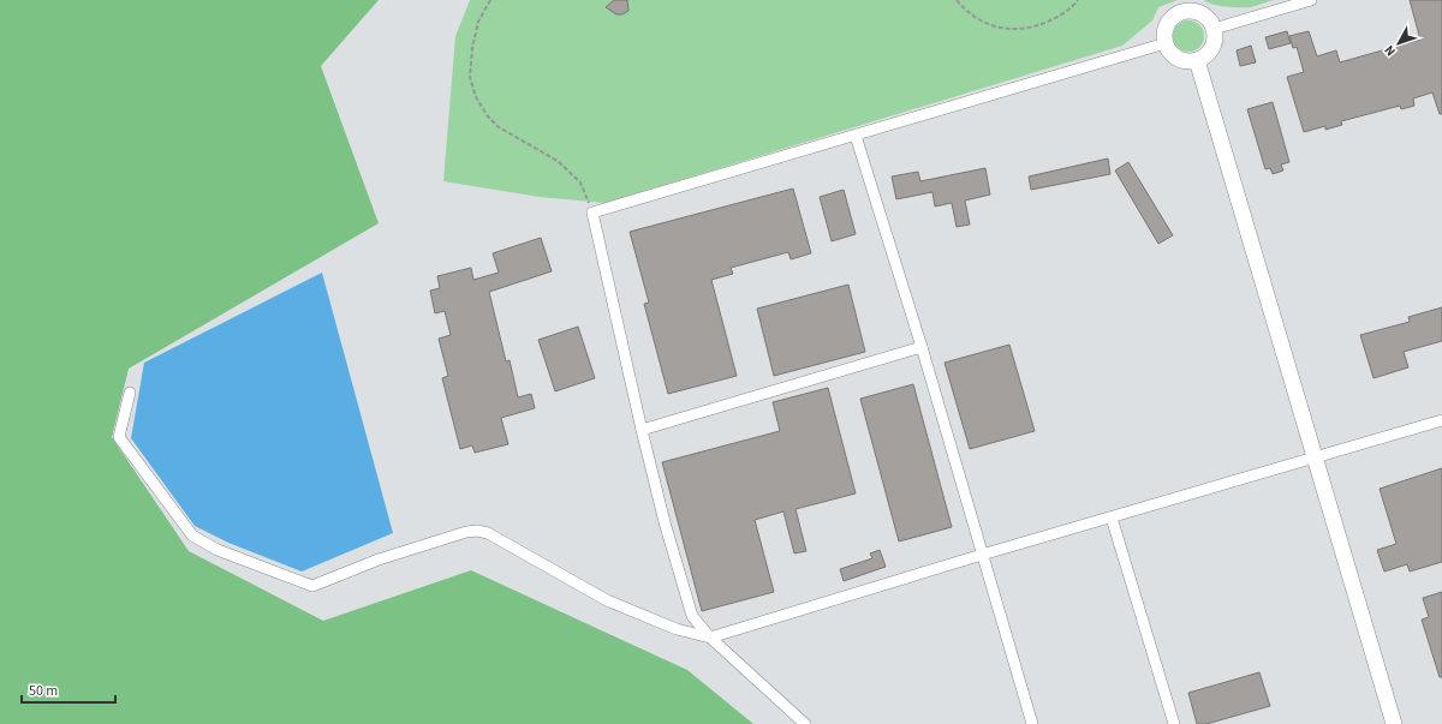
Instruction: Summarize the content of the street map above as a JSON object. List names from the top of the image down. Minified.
{"scale_bar":"50 m","north":"bottom left"}
